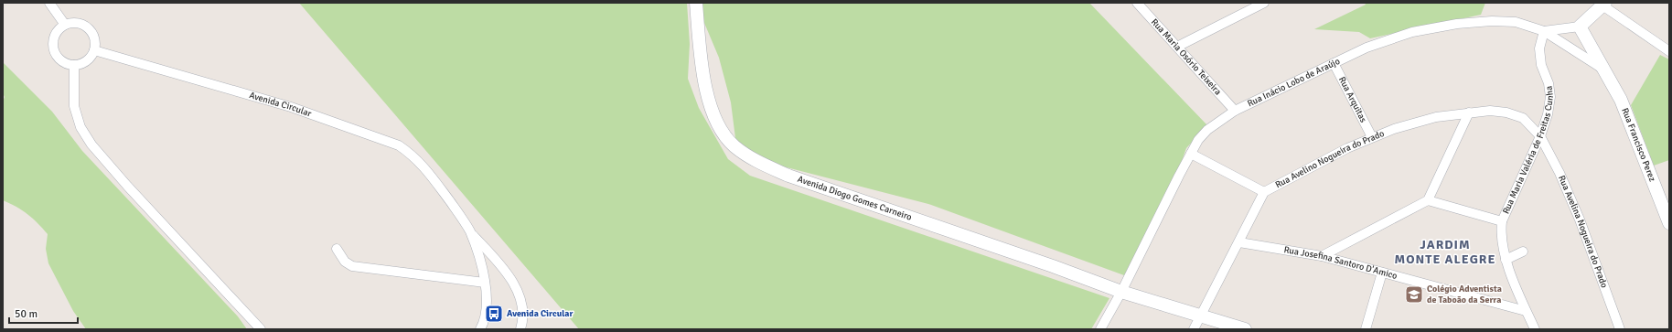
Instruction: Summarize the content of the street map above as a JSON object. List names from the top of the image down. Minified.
{"streets":{"street":["Rua Maria Osório Teixeira","Rua Inácio Lobo de Araújo","Rua Arquitas","Avenida Circular","Rua Francisco Perez","Rua Maria Valéria de Freitas Cunha","Rua Avelino Nogueira do Prado","Avenida Diogo Gomes Carneiro","Rua Avelina Nogueira do Prado","Rua Josefina Santoro D'Amico"]},"crossings":[["Rua Maria Osório Teixeira","Rua Inácio Lobo de Araújo"],["Rua Inácio Lobo de Araújo","Rua Arquitas"],["Rua Inácio Lobo de Araújo","Rua Francisco Perez"],["Rua Inácio Lobo de Araújo","Rua Maria Valéria de Freitas Cunha"],["Rua Inácio Lobo de Araújo","Avenida Diogo Gomes Carneiro"],["Rua Arquitas","Rua Avelino Nogueira do Prado"],["Rua Francisco Perez","Rua Maria Valéria de Freitas Cunha"],["Rua Maria Valéria de Freitas Cunha","Rua Avelino Nogueira do Prado"],["Rua Maria Valéria de Freitas Cunha","Rua Avelina Nogueira do Prado"],["Rua Maria Valéria de Freitas Cunha","Rua Josefina Santoro D'Amico"],["Rua Avelino Nogueira do Prado","Avenida Diogo Gomes Carneiro"],["Rua Avelino Nogueira do Prado","Rua Avelina Nogueira do Prado"],["Rua Avelino Nogueira do Prado","Rua Josefina Santoro D'Amico"]],"districts":["JARDIM MONTE ALEGRE"],"places":{"school or university":["Colégio Adventista de Taboão da Serra"],"bus stop":["Avenida Circular"]},"scale_bar":"50 m"}
